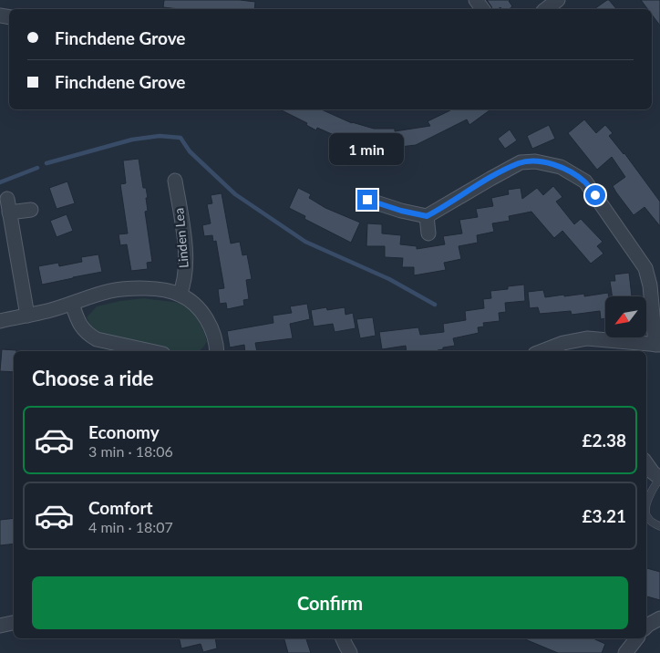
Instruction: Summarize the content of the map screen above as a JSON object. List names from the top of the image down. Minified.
{"streets":{"street":["Linden Lea"]},"north":"bottom left","page":{"banner":["Finchdene Grove","Finchdene Grove"],"bubble":"1 min","heading":"Choose a ride","list":[{"name":"Economy","note":"3 min · 18:06","value":"£2.38"},{"name":"Comfort","note":"4 min · 18:07","value":"£3.21"}],"buttons":"Confirm"}}
